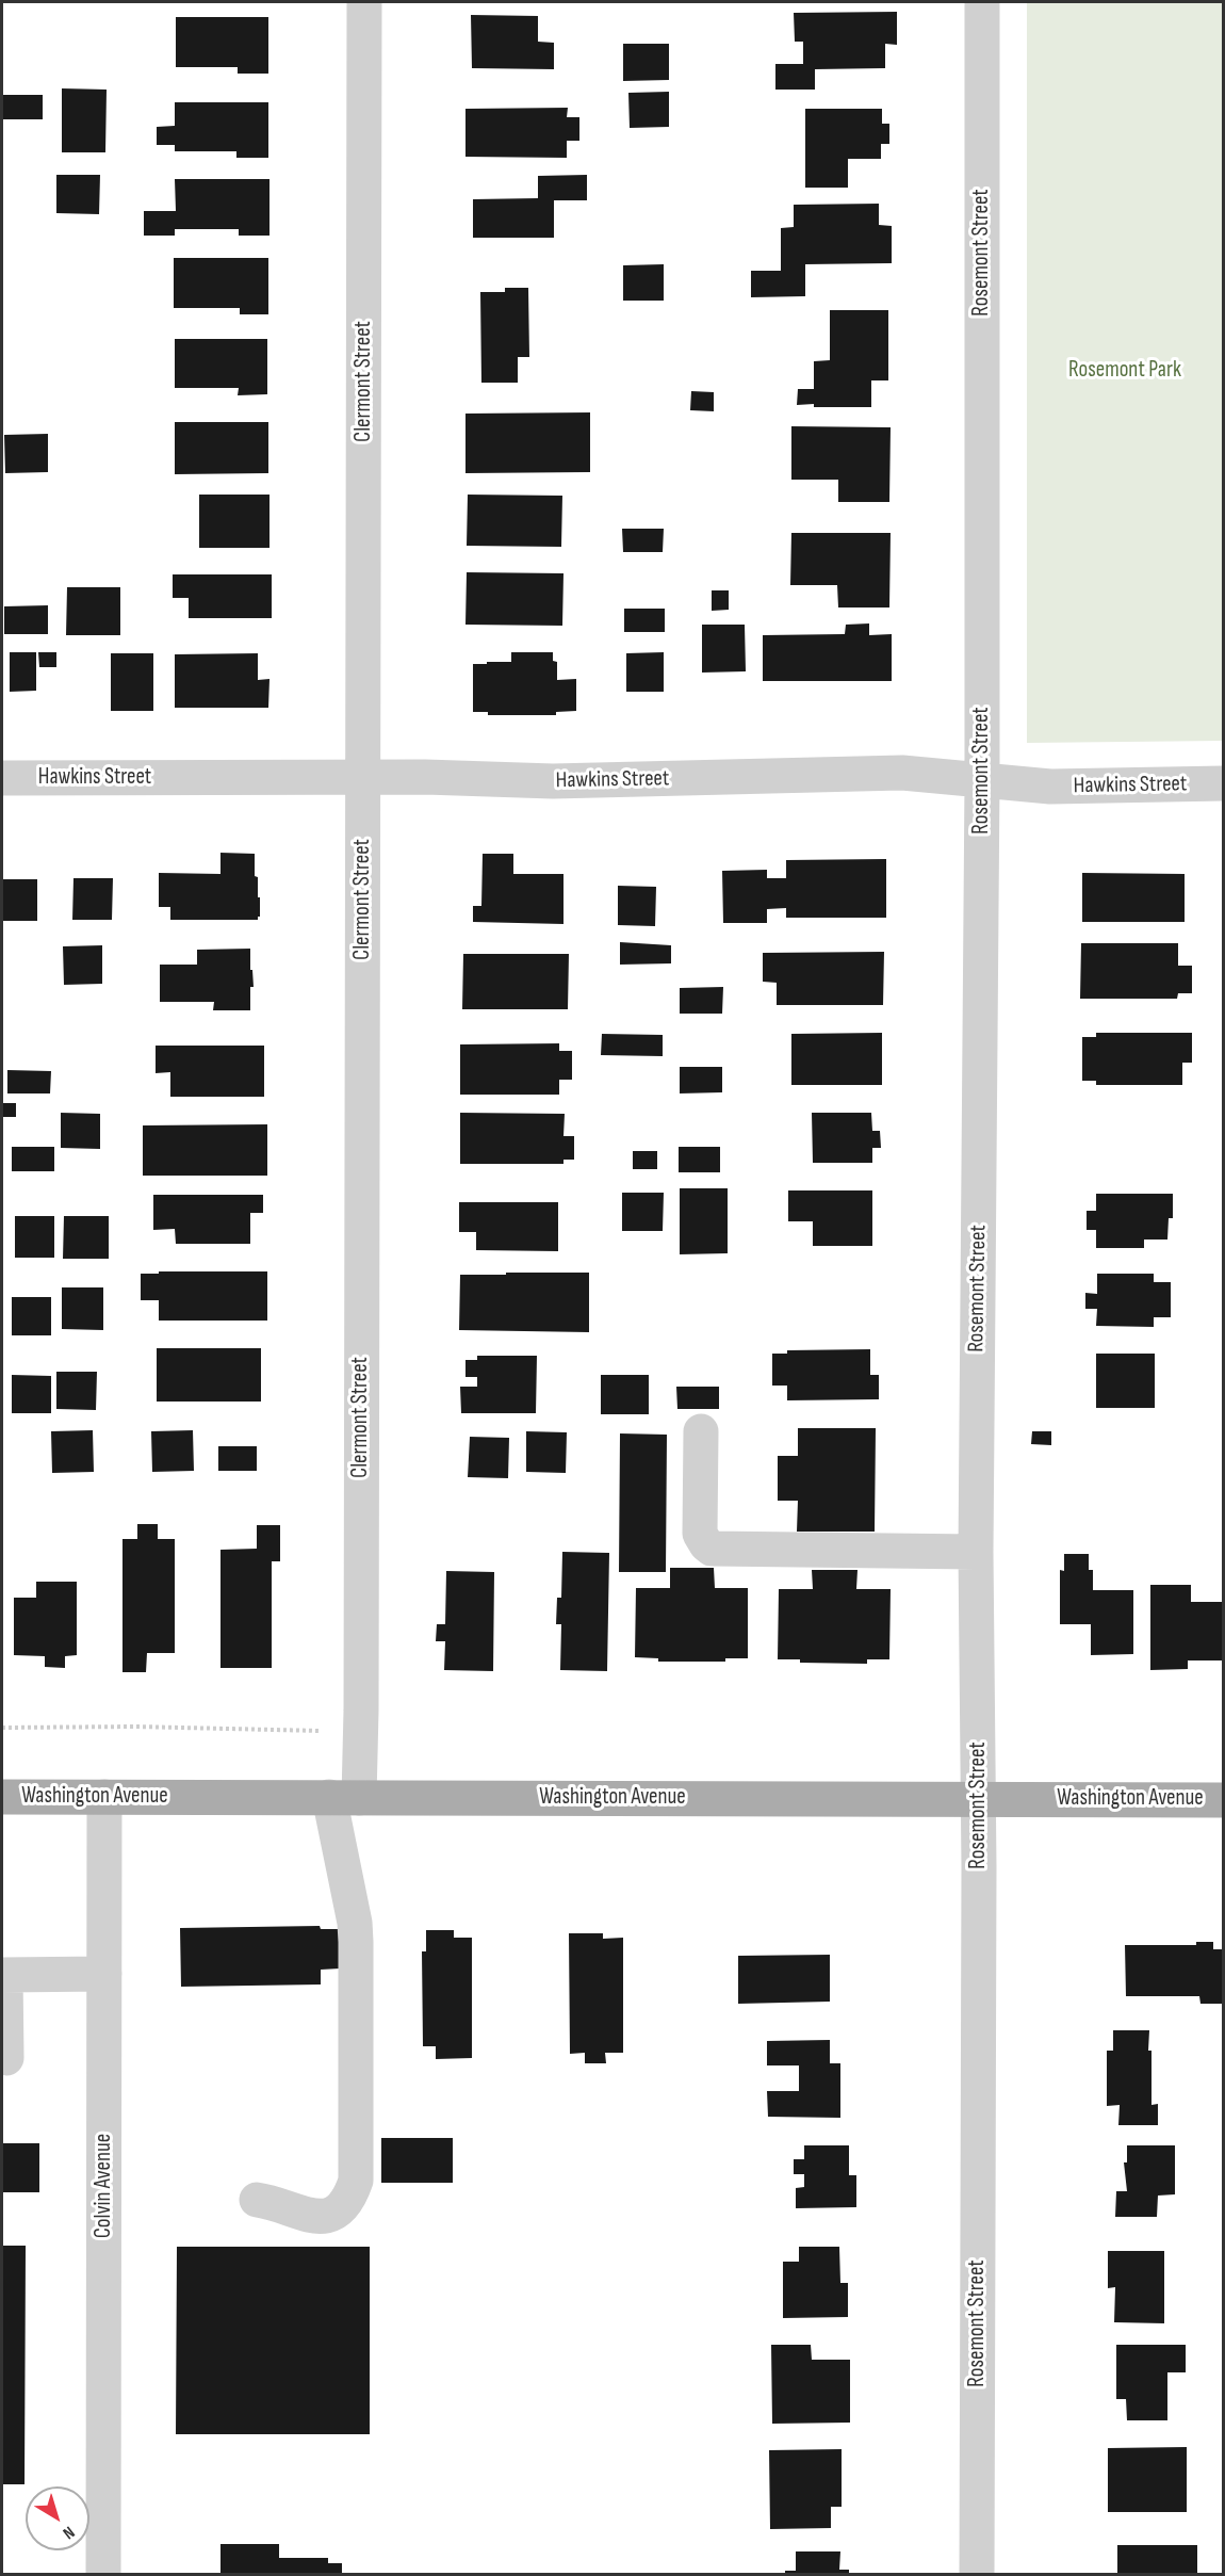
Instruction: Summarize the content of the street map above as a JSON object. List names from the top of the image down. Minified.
{"streets":{"main road":["Washington Avenue"],"street":["Rosemont Street","Clermont Street","Hawkins Street","Colvin Avenue"]},"crossings":[["Rosemont Street","Hawkins Street"],["Rosemont Street","Washington Avenue"],["Clermont Street","Hawkins Street"],["Clermont Street","Washington Avenue"],["Washington Avenue","Colvin Avenue"]],"parks":["Rosemont Park"],"north":"bottom right"}
